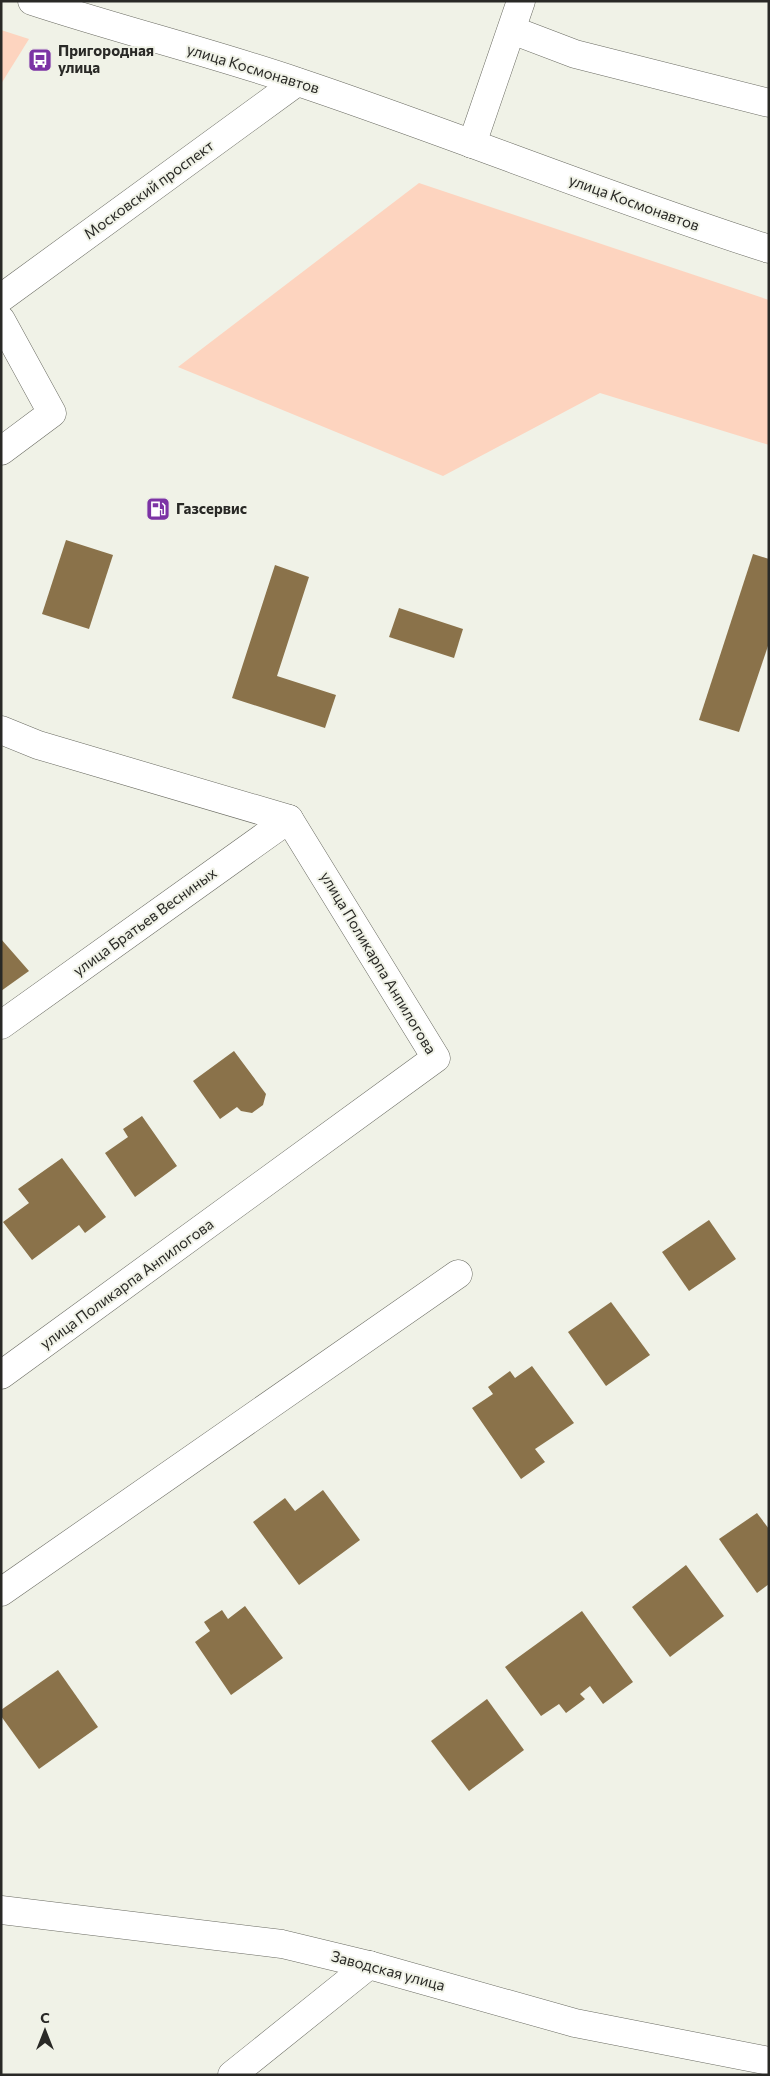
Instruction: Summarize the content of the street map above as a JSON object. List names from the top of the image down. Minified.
{"streets":{"street":["улица Космонавтов","Московский проспект","улица Братьев Весниных","улица Поликарпа Анпилогова","Заводская улица"]},"crossings":[["улица Космонавтов","Московский проспект"],["улица Братьев Весниных","улица Поликарпа Анпилогова"]],"places":{"bus stop":["Пригородная улица"],"fuel station":["Газсервис"]},"north":"top"}
